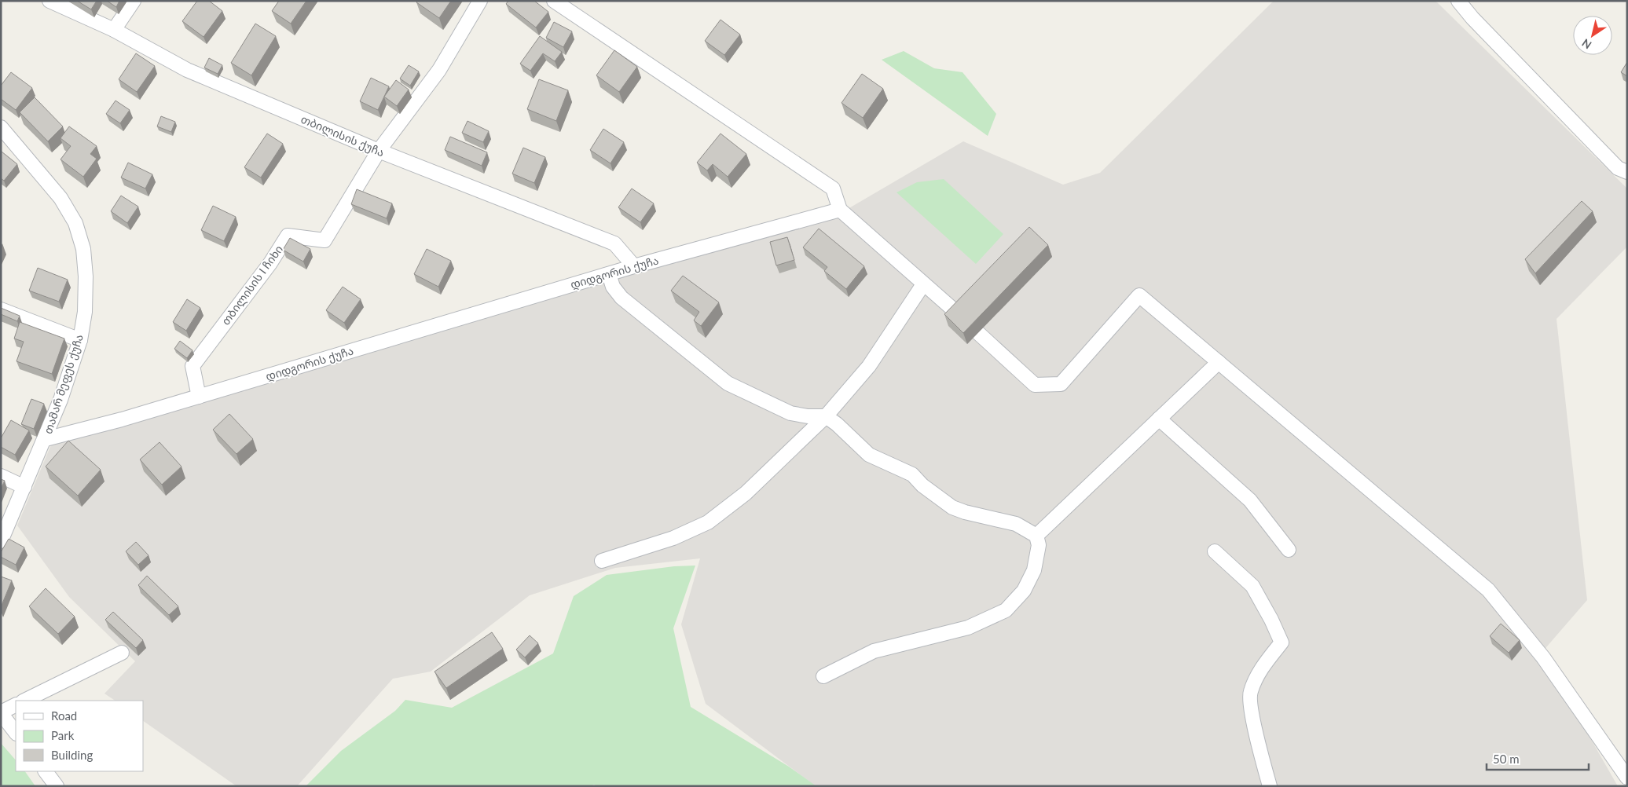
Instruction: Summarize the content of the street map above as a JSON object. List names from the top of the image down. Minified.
{"streets":{"street":["თბილისის ქუჩა","დიდგორის ქუჩა","თბილისის I ჩიხი","თამარ მეფეს ქუჩა"]},"crossings":[["თბილისის ქუჩა","დიდგორის ქუჩა"],["თბილისის ქუჩა","თბილისის I ჩიხი"],["დიდგორის ქუჩა","თბილისის I ჩიხი"],["დიდგორის ქუჩა","თამარ მეფეს ქუჩა"]],"legend":["Road","Park","Building"],"scale_bar":"50 m","north":"bottom left"}
